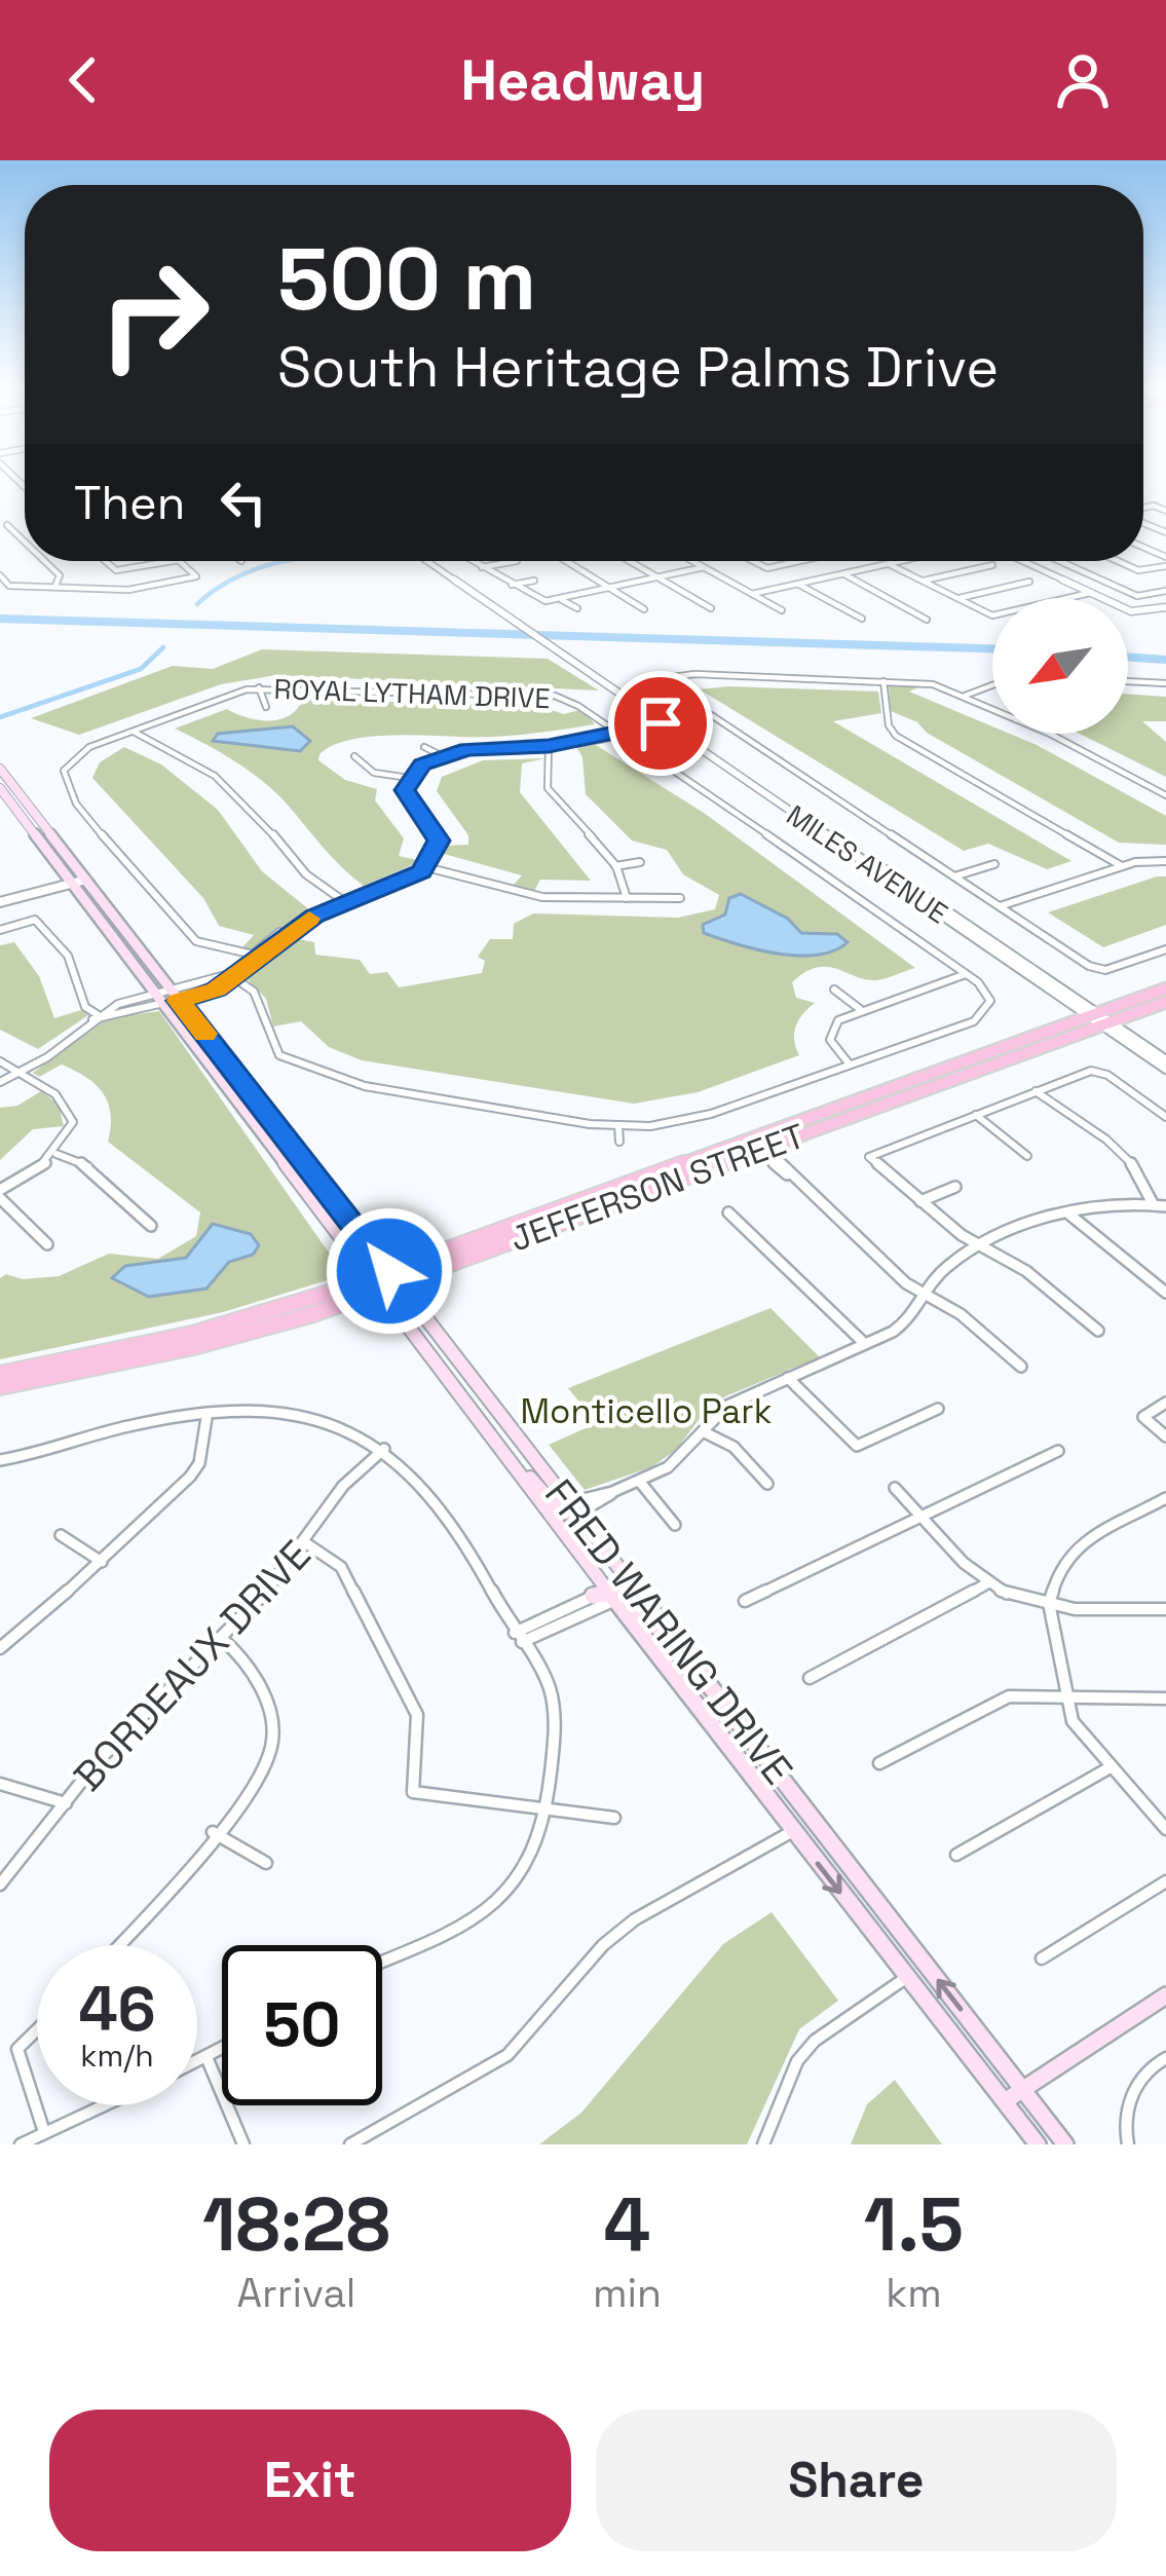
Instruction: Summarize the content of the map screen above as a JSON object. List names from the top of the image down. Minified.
{"streets":{"main road":["JEFFERSON STREET","FRED WARING DRIVE"],"street":["ROYAL LYTHAM DRIVE","MILES AVENUE","BORDEAUX DRIVE"]},"crossings":[["MILES AVENUE","JEFFERSON STREET"],["JEFFERSON STREET","FRED WARING DRIVE"]],"parks":["Monticello Park"],"north":"bottom left","page":{"header":"Headway","turn":["500 m","South Heritage Palms Drive"],"then":"Then","speed":"46 km/h","limit":"50","eta":["18:28","Arrival","4","min","1.5","km"],"buttons":["Exit","Share"]}}
